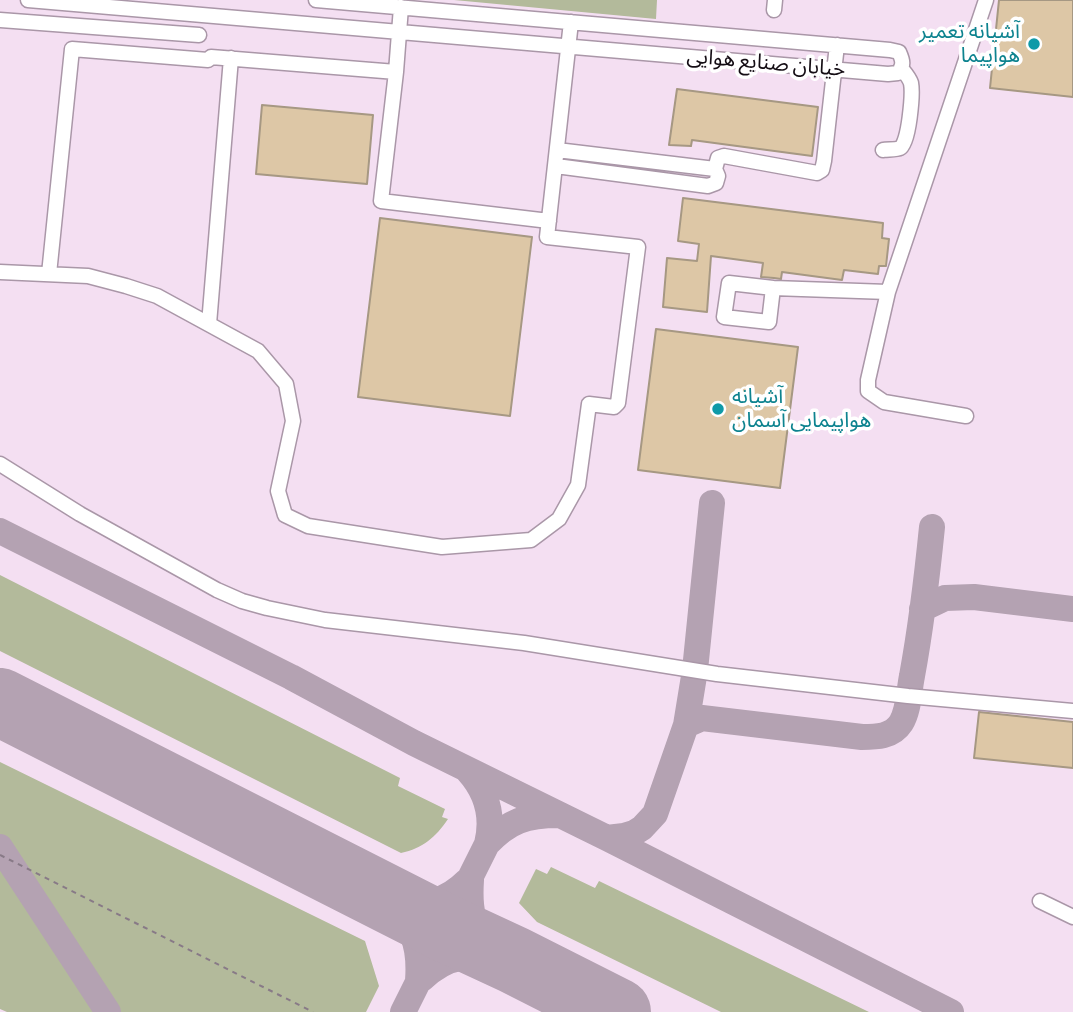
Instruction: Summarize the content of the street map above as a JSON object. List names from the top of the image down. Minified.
{"streets":{"street":["خیابان صنایع هوایی"]},"places":["آشیانه تعمیر هواپیما","آشیانه هواپیمایی آسمان"]}
